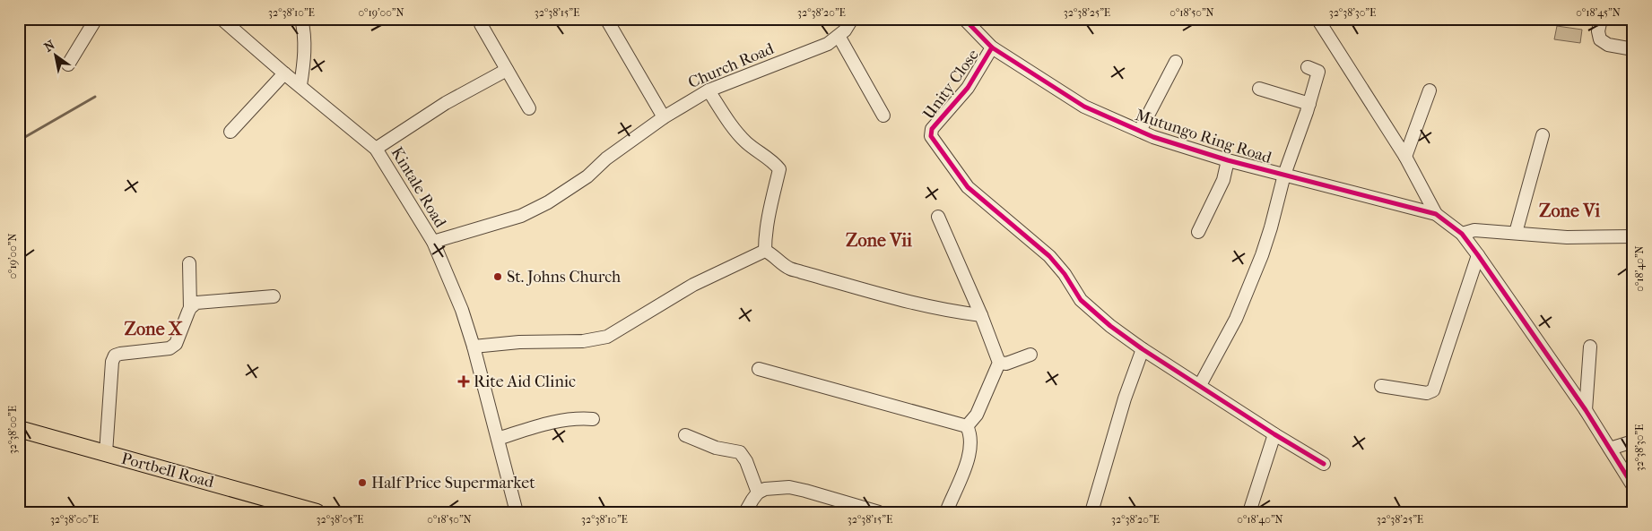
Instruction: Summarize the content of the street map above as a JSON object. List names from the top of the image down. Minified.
{"streets":{"main road":["Portbell Road"],"street":["Church Road","Unity Close","Mutungo Ring Road","Kintale Road"]},"crossings":[["Church Road","Kintale Road"],["Unity Close","Mutungo Ring Road"]],"districts":["Zone Vi","Zone Vii","Zone X"],"places":{"other":["St. Johns Church","Half Price Supermarket"],"health":["Rite Aid Clinic"]},"north":"top left","coordinates":["32°38'10\"E","0°19'00\"N","32°38'15\"E","32°38'20\"E","32°38'25\"E","0°18'50\"N","32°38'30\"E","0°18'45\"N","0°18'40\"N","32°38'00\"E","32°38'05\"E"]}
